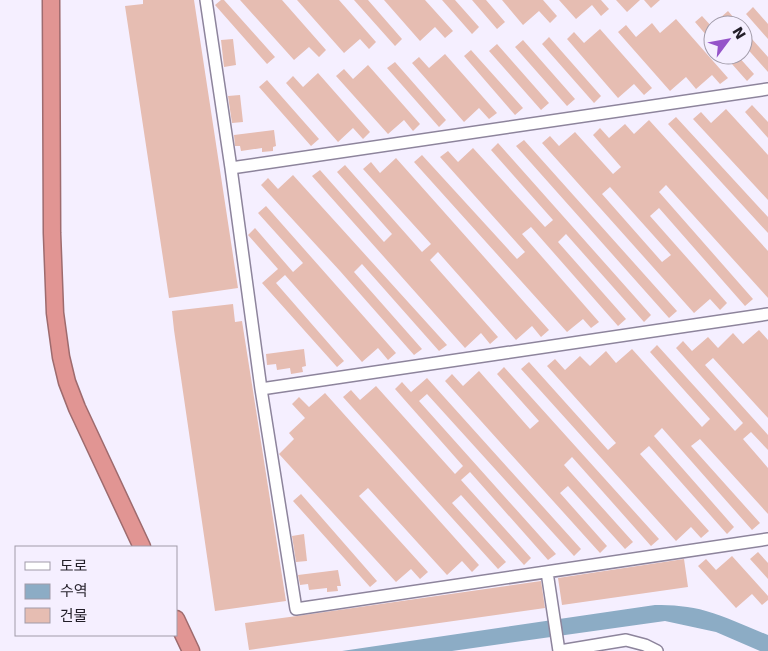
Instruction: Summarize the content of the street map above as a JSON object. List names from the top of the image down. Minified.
{"legend":["도로","수역","건물"],"north":"top right"}
